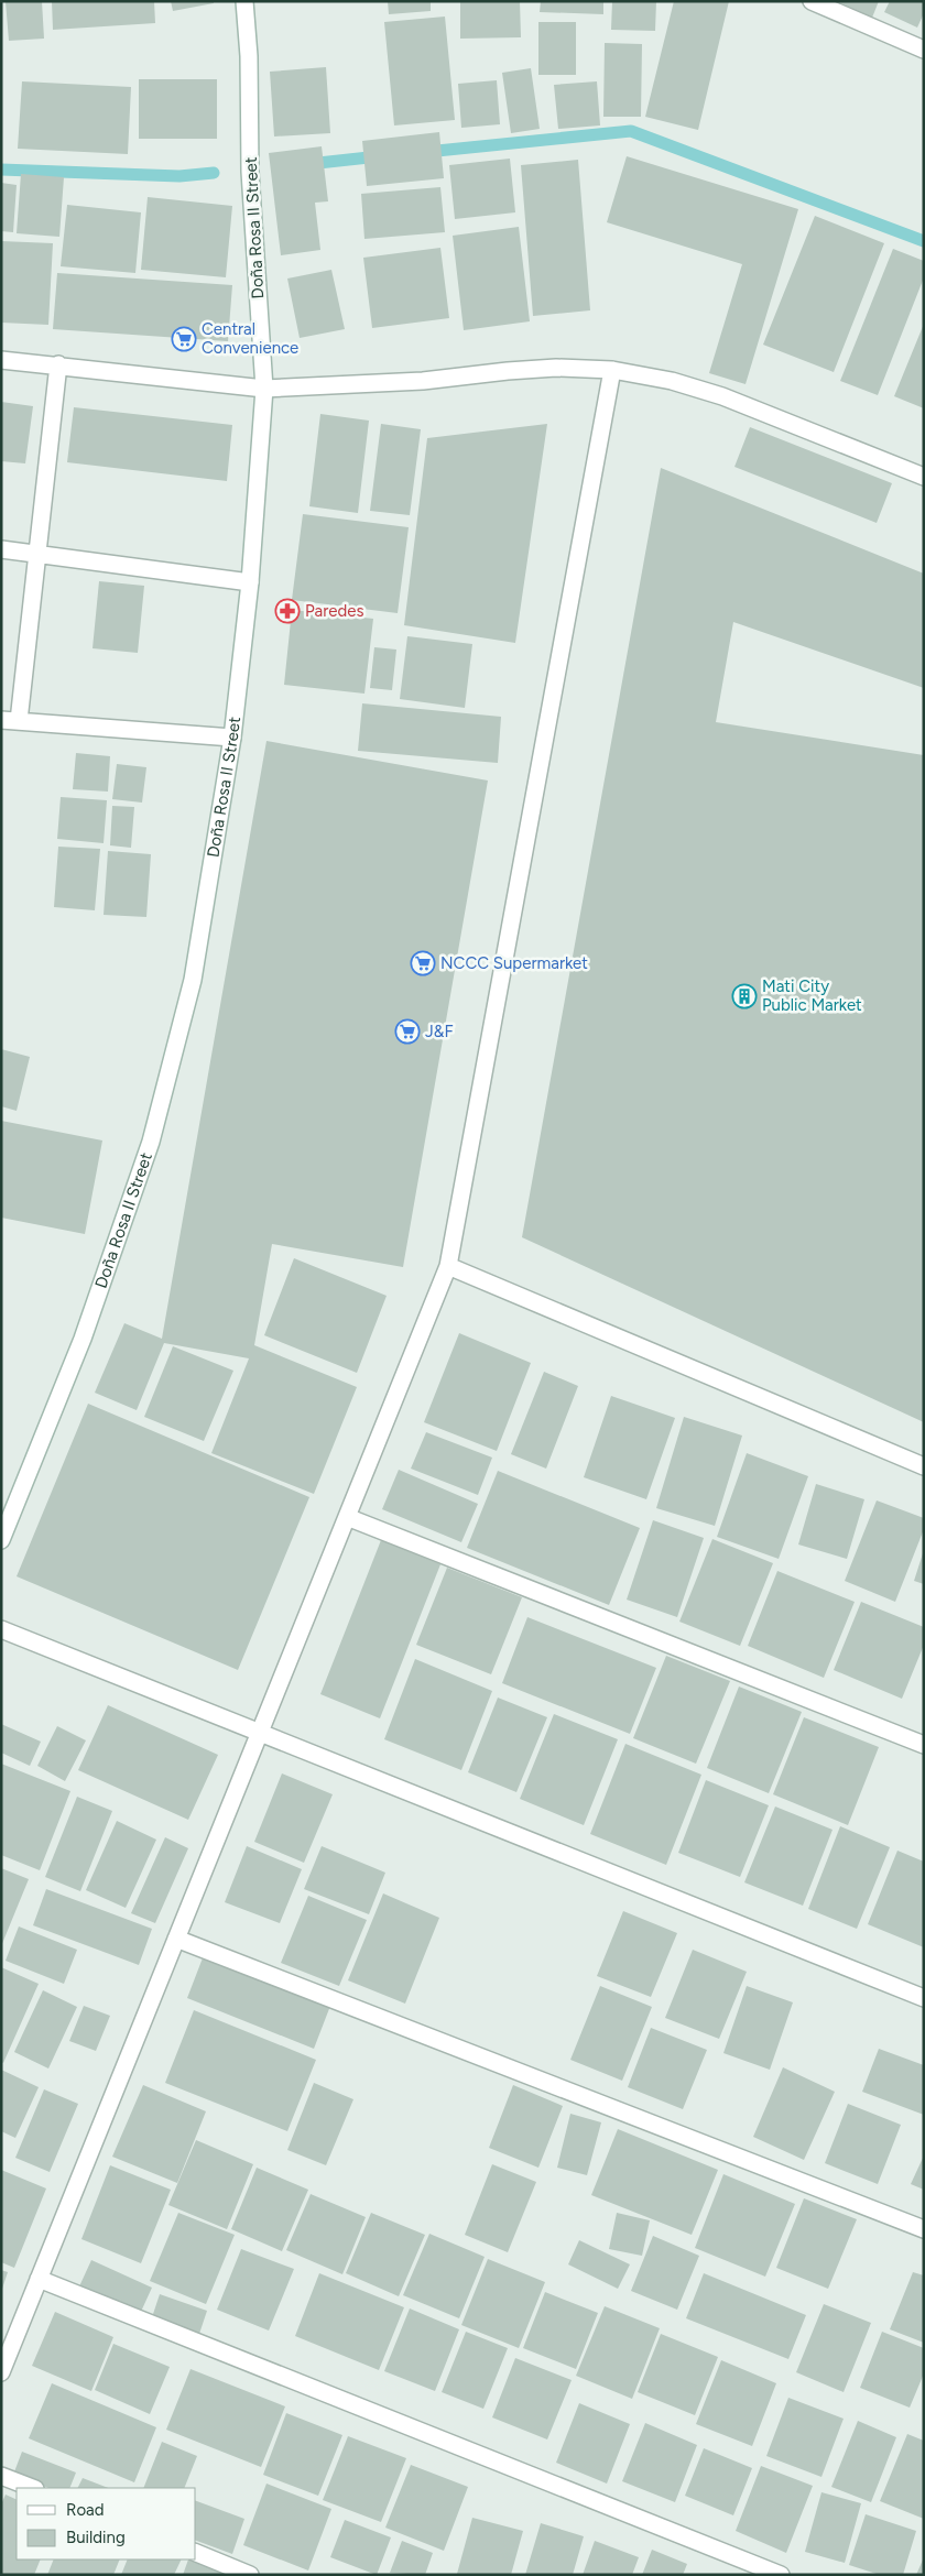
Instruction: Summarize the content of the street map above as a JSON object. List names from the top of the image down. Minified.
{"streets":{"street":["Doña Rosa II Street"]},"places":{"supermarket":["Central Convenience","NCCC Supermarket","J&F"],"pharmacy":["Paredes"],"building":["Mati City Public Market"]},"legend":["Road","Building"]}
